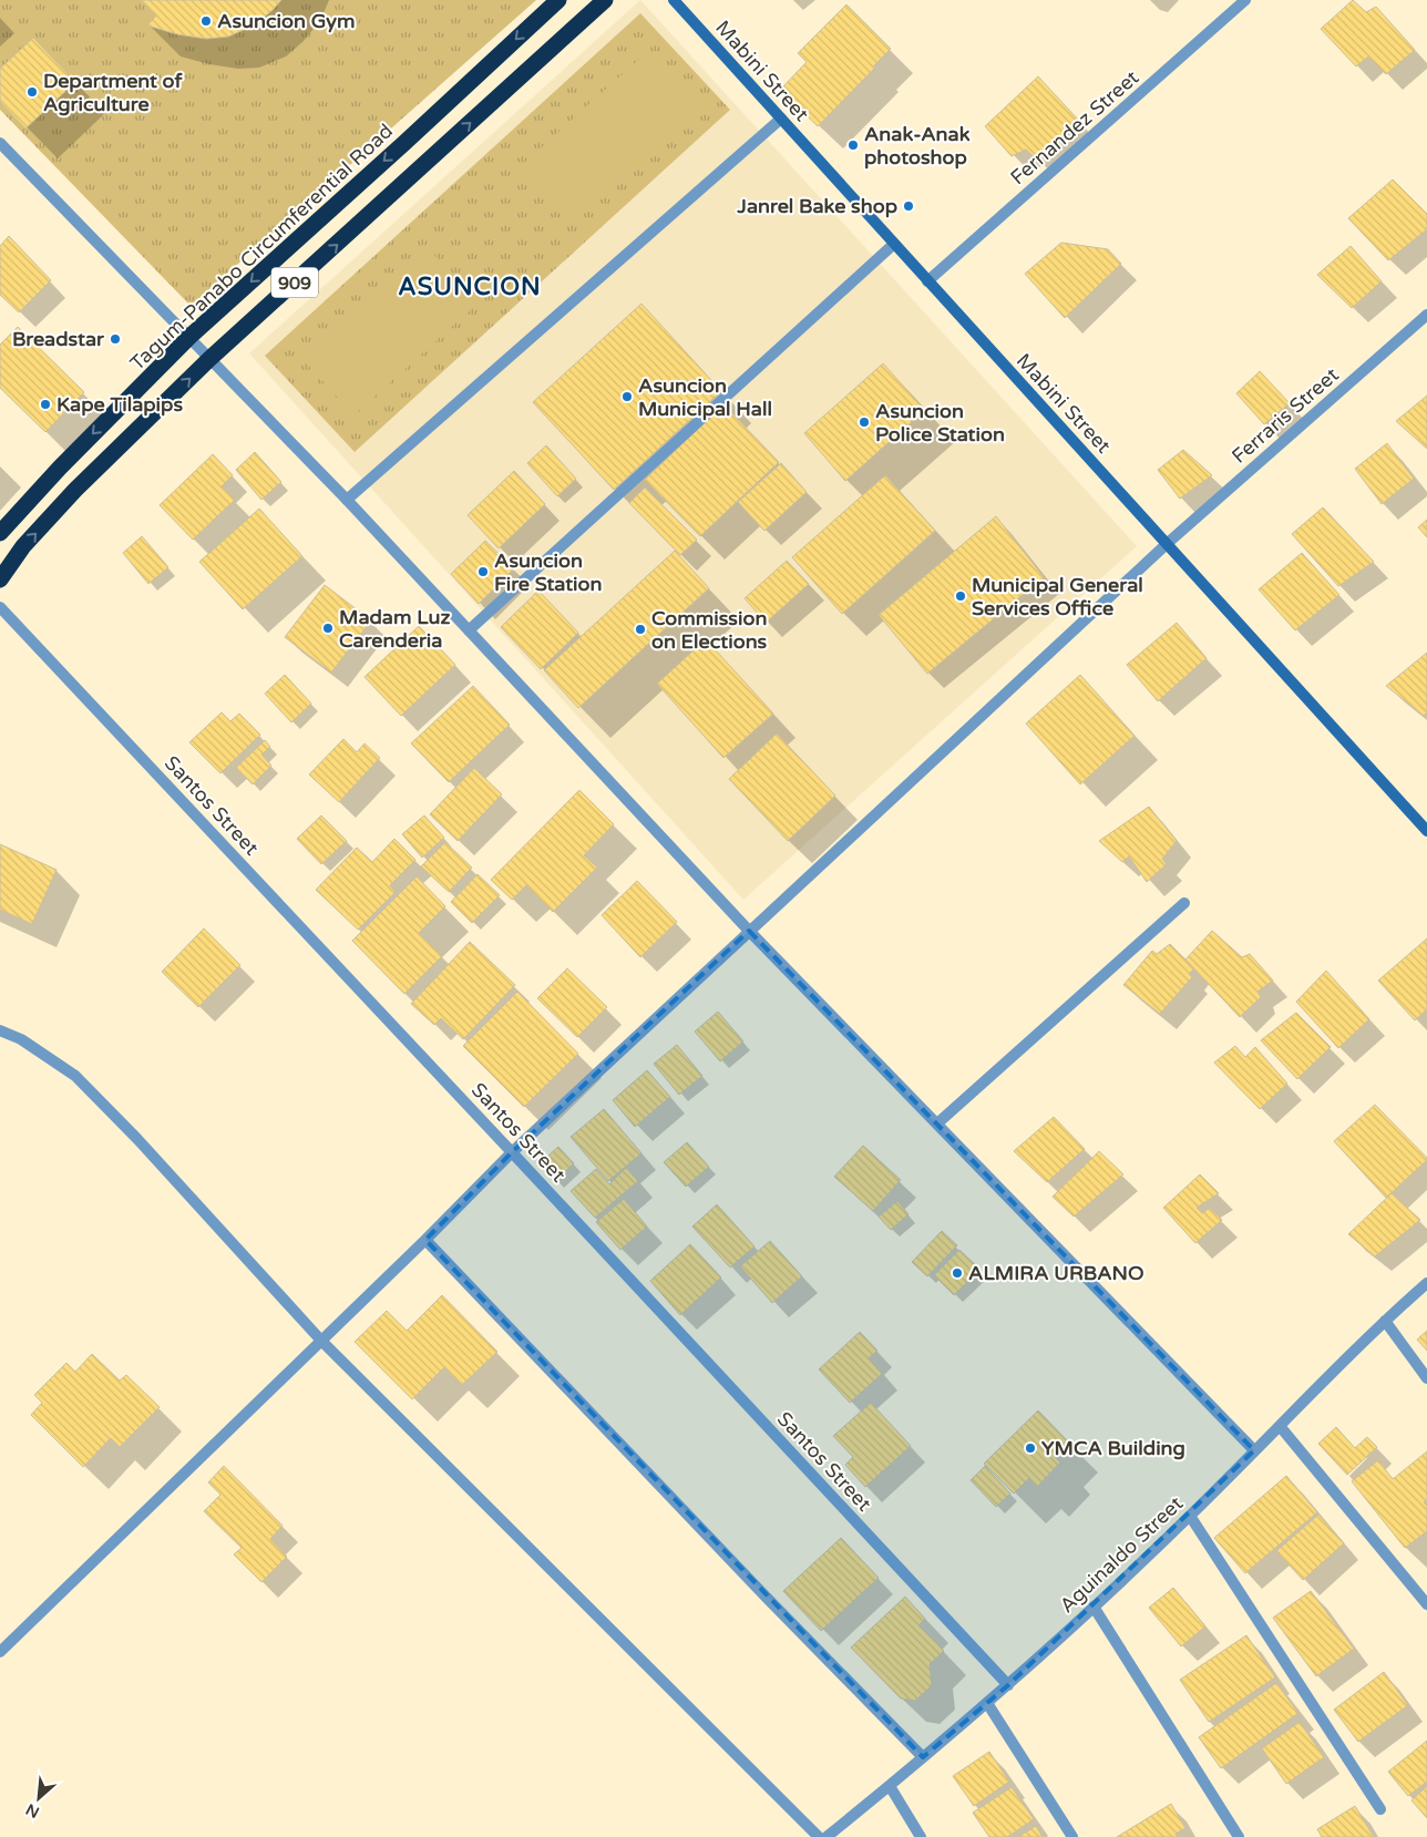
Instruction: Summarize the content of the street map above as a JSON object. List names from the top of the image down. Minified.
{"streets":{"highway":["Tagum-Panabo Circumferential Road","909"],"street":["Mabini Street","Fernandez Street","Ferraris Street","Santos Street","Aguinaldo Street"]},"crossings":[["Mabini Street","Fernandez Street"],["Mabini Street","Ferraris Street"],["Ferraris Street","Santos Street"],["Santos Street","Aguinaldo Street"]],"districts":["ASUNCION"],"places":["Asuncion Gym","Department of Agriculture","Anak-Anak photoshop","Janrel Bake shop","Breadstar","Asuncion Municipal Hall","Kape Tilapips","Asuncion Police Station","Asuncion Fire Station","Municipal General Services Office","Madam Luz Carenderia","Commission on Elections","ALMIRA URBANO","YMCA Building"],"north":"bottom left"}
